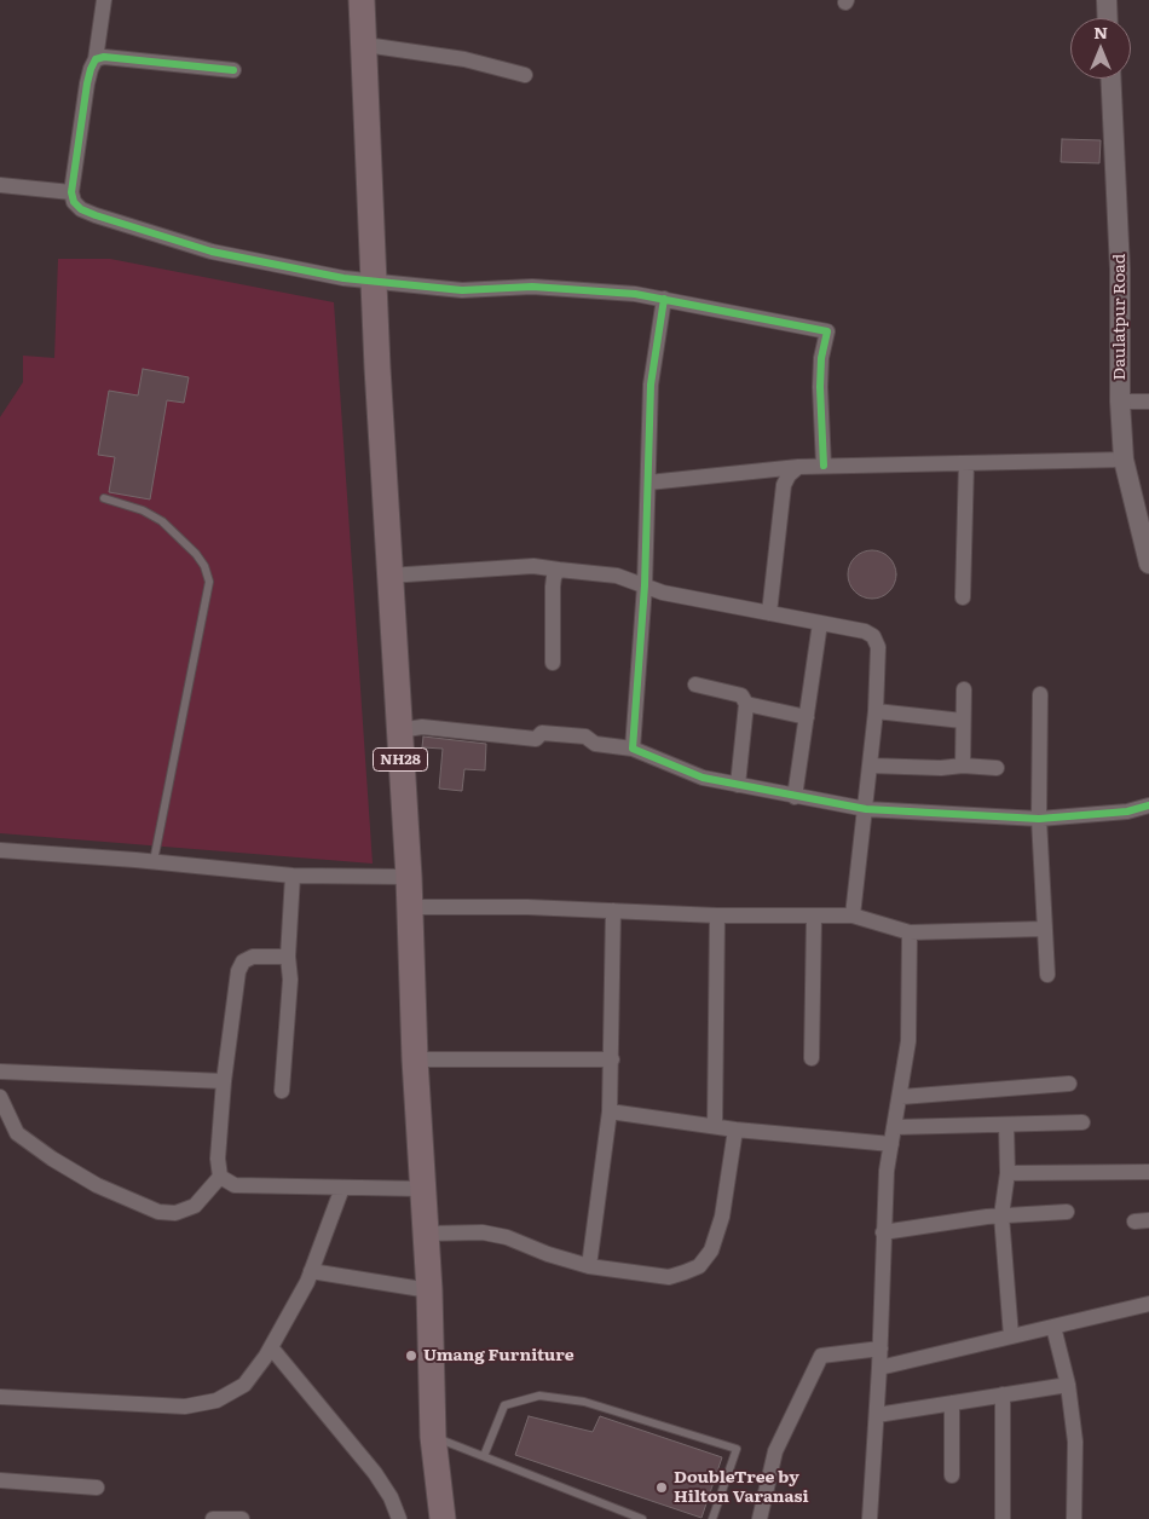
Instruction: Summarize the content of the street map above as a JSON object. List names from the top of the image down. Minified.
{"streets":{"highway":["NH28"],"street":["Daulatpur Road"]},"places":["Umang Furniture","DoubleTree by Hilton Varanasi"],"north":"top"}
